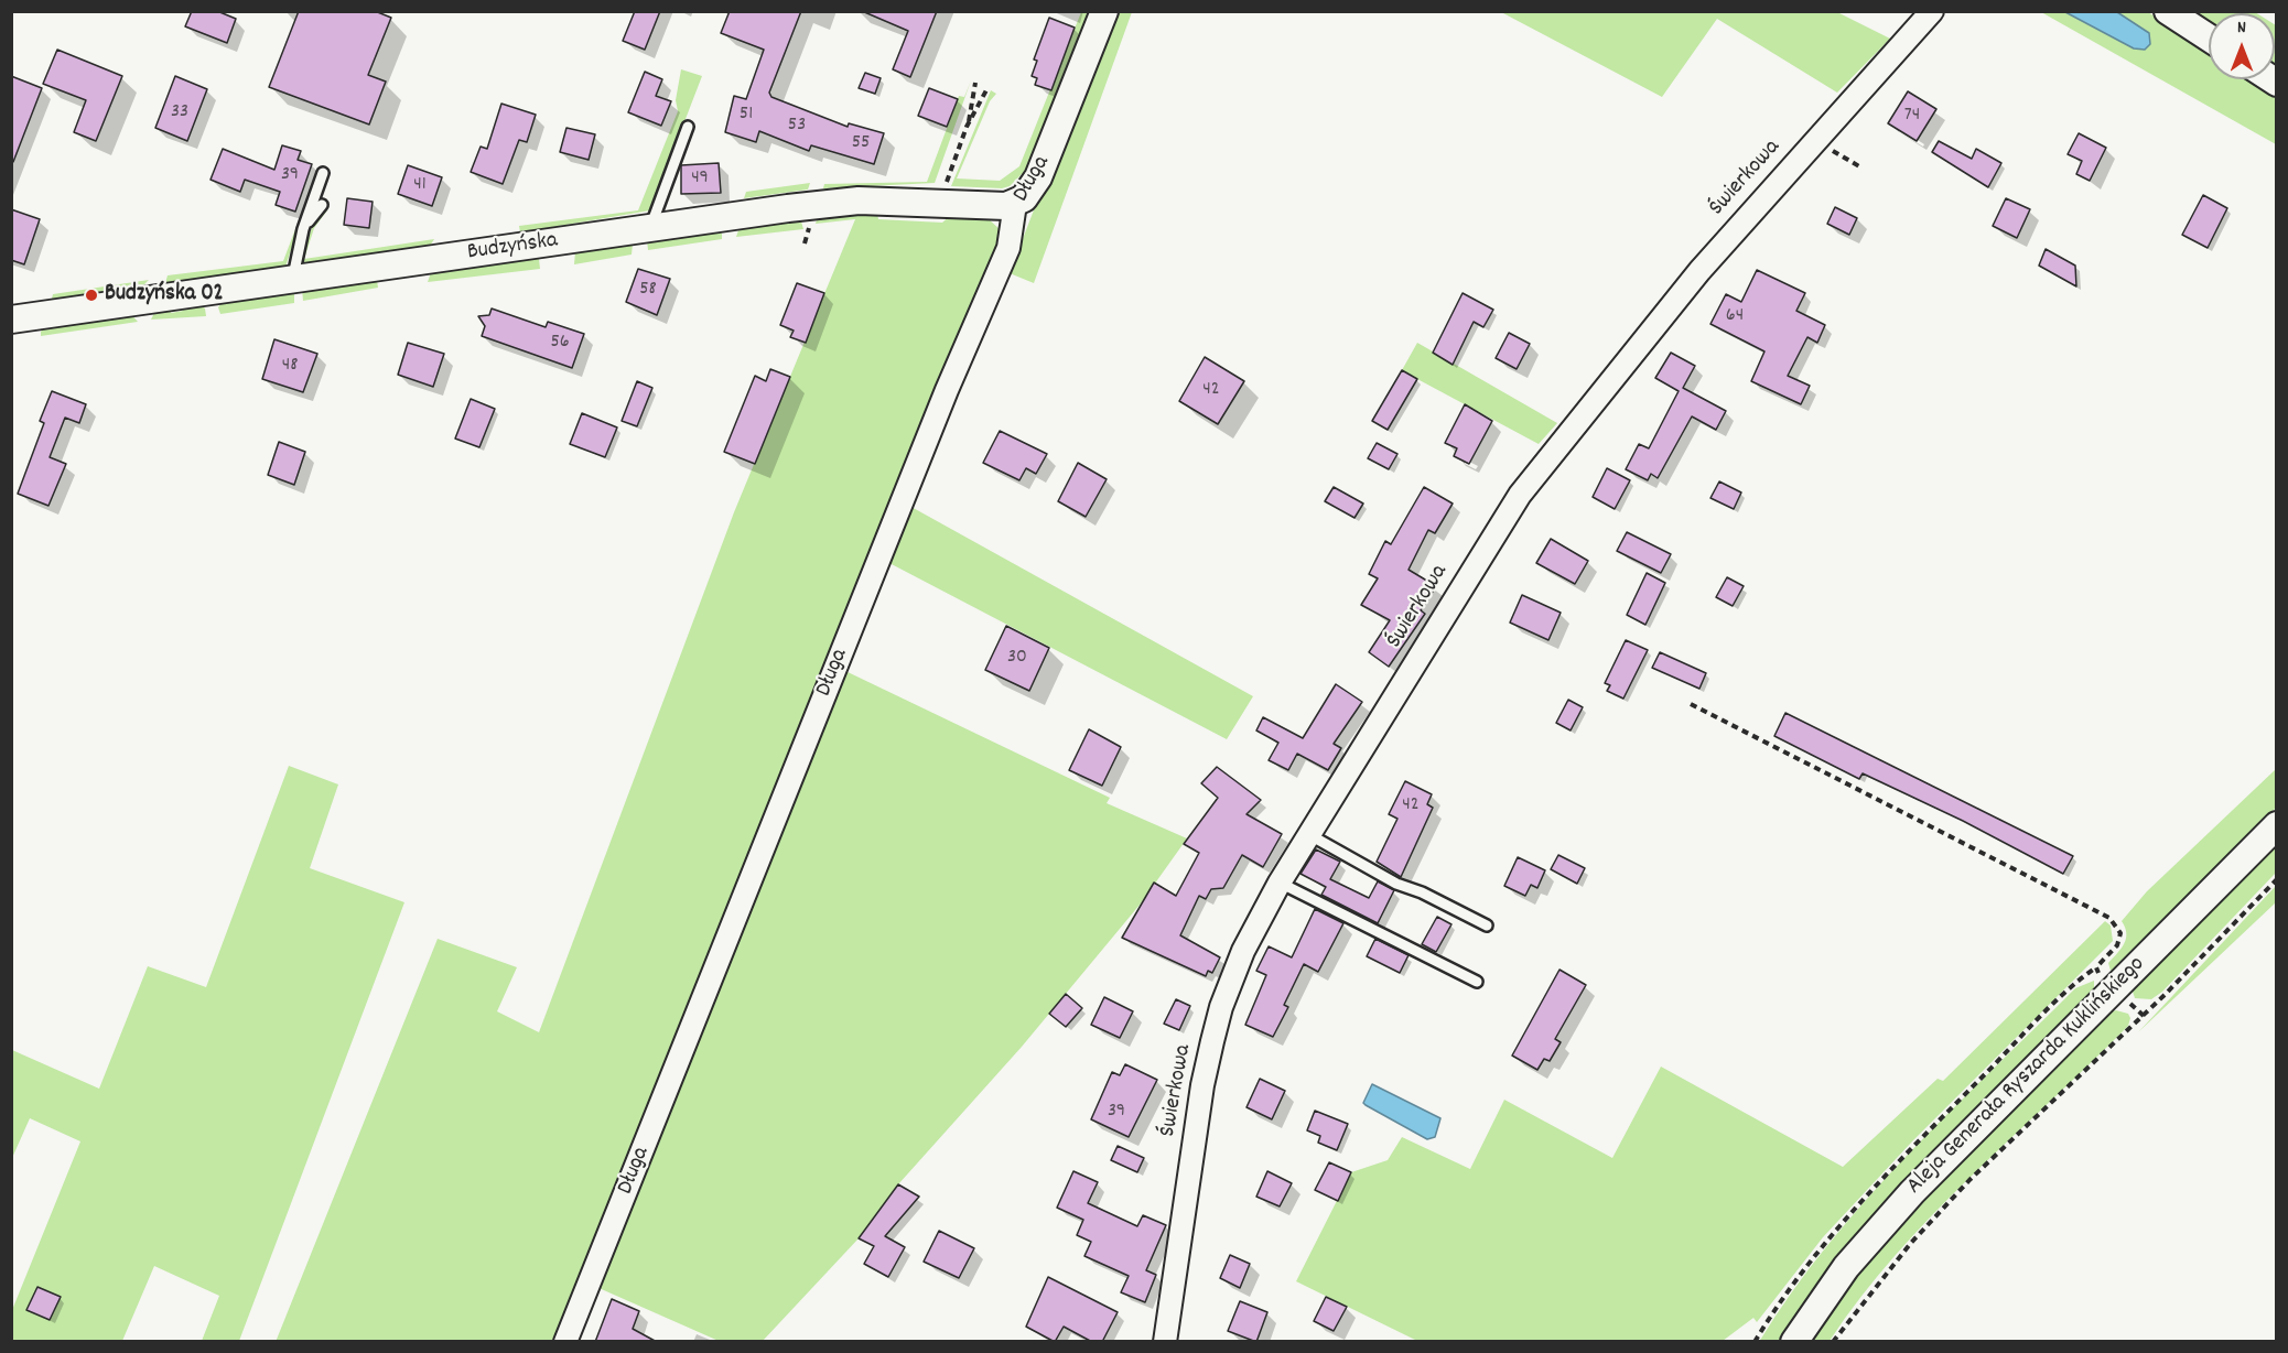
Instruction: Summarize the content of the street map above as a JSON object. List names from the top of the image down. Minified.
{"streets":{"street":["Świerkowa","Długa","Budzyńska","Aleja Generała Ryszarda Kuklińskiego"]},"crossings":[["Długa","Budzyńska"]],"places":["Budzyńska 02"],"house_numbers":["33","51","74","53","55","39","49","41","58","64","56","48","42","30","42","39"],"north":"top"}
